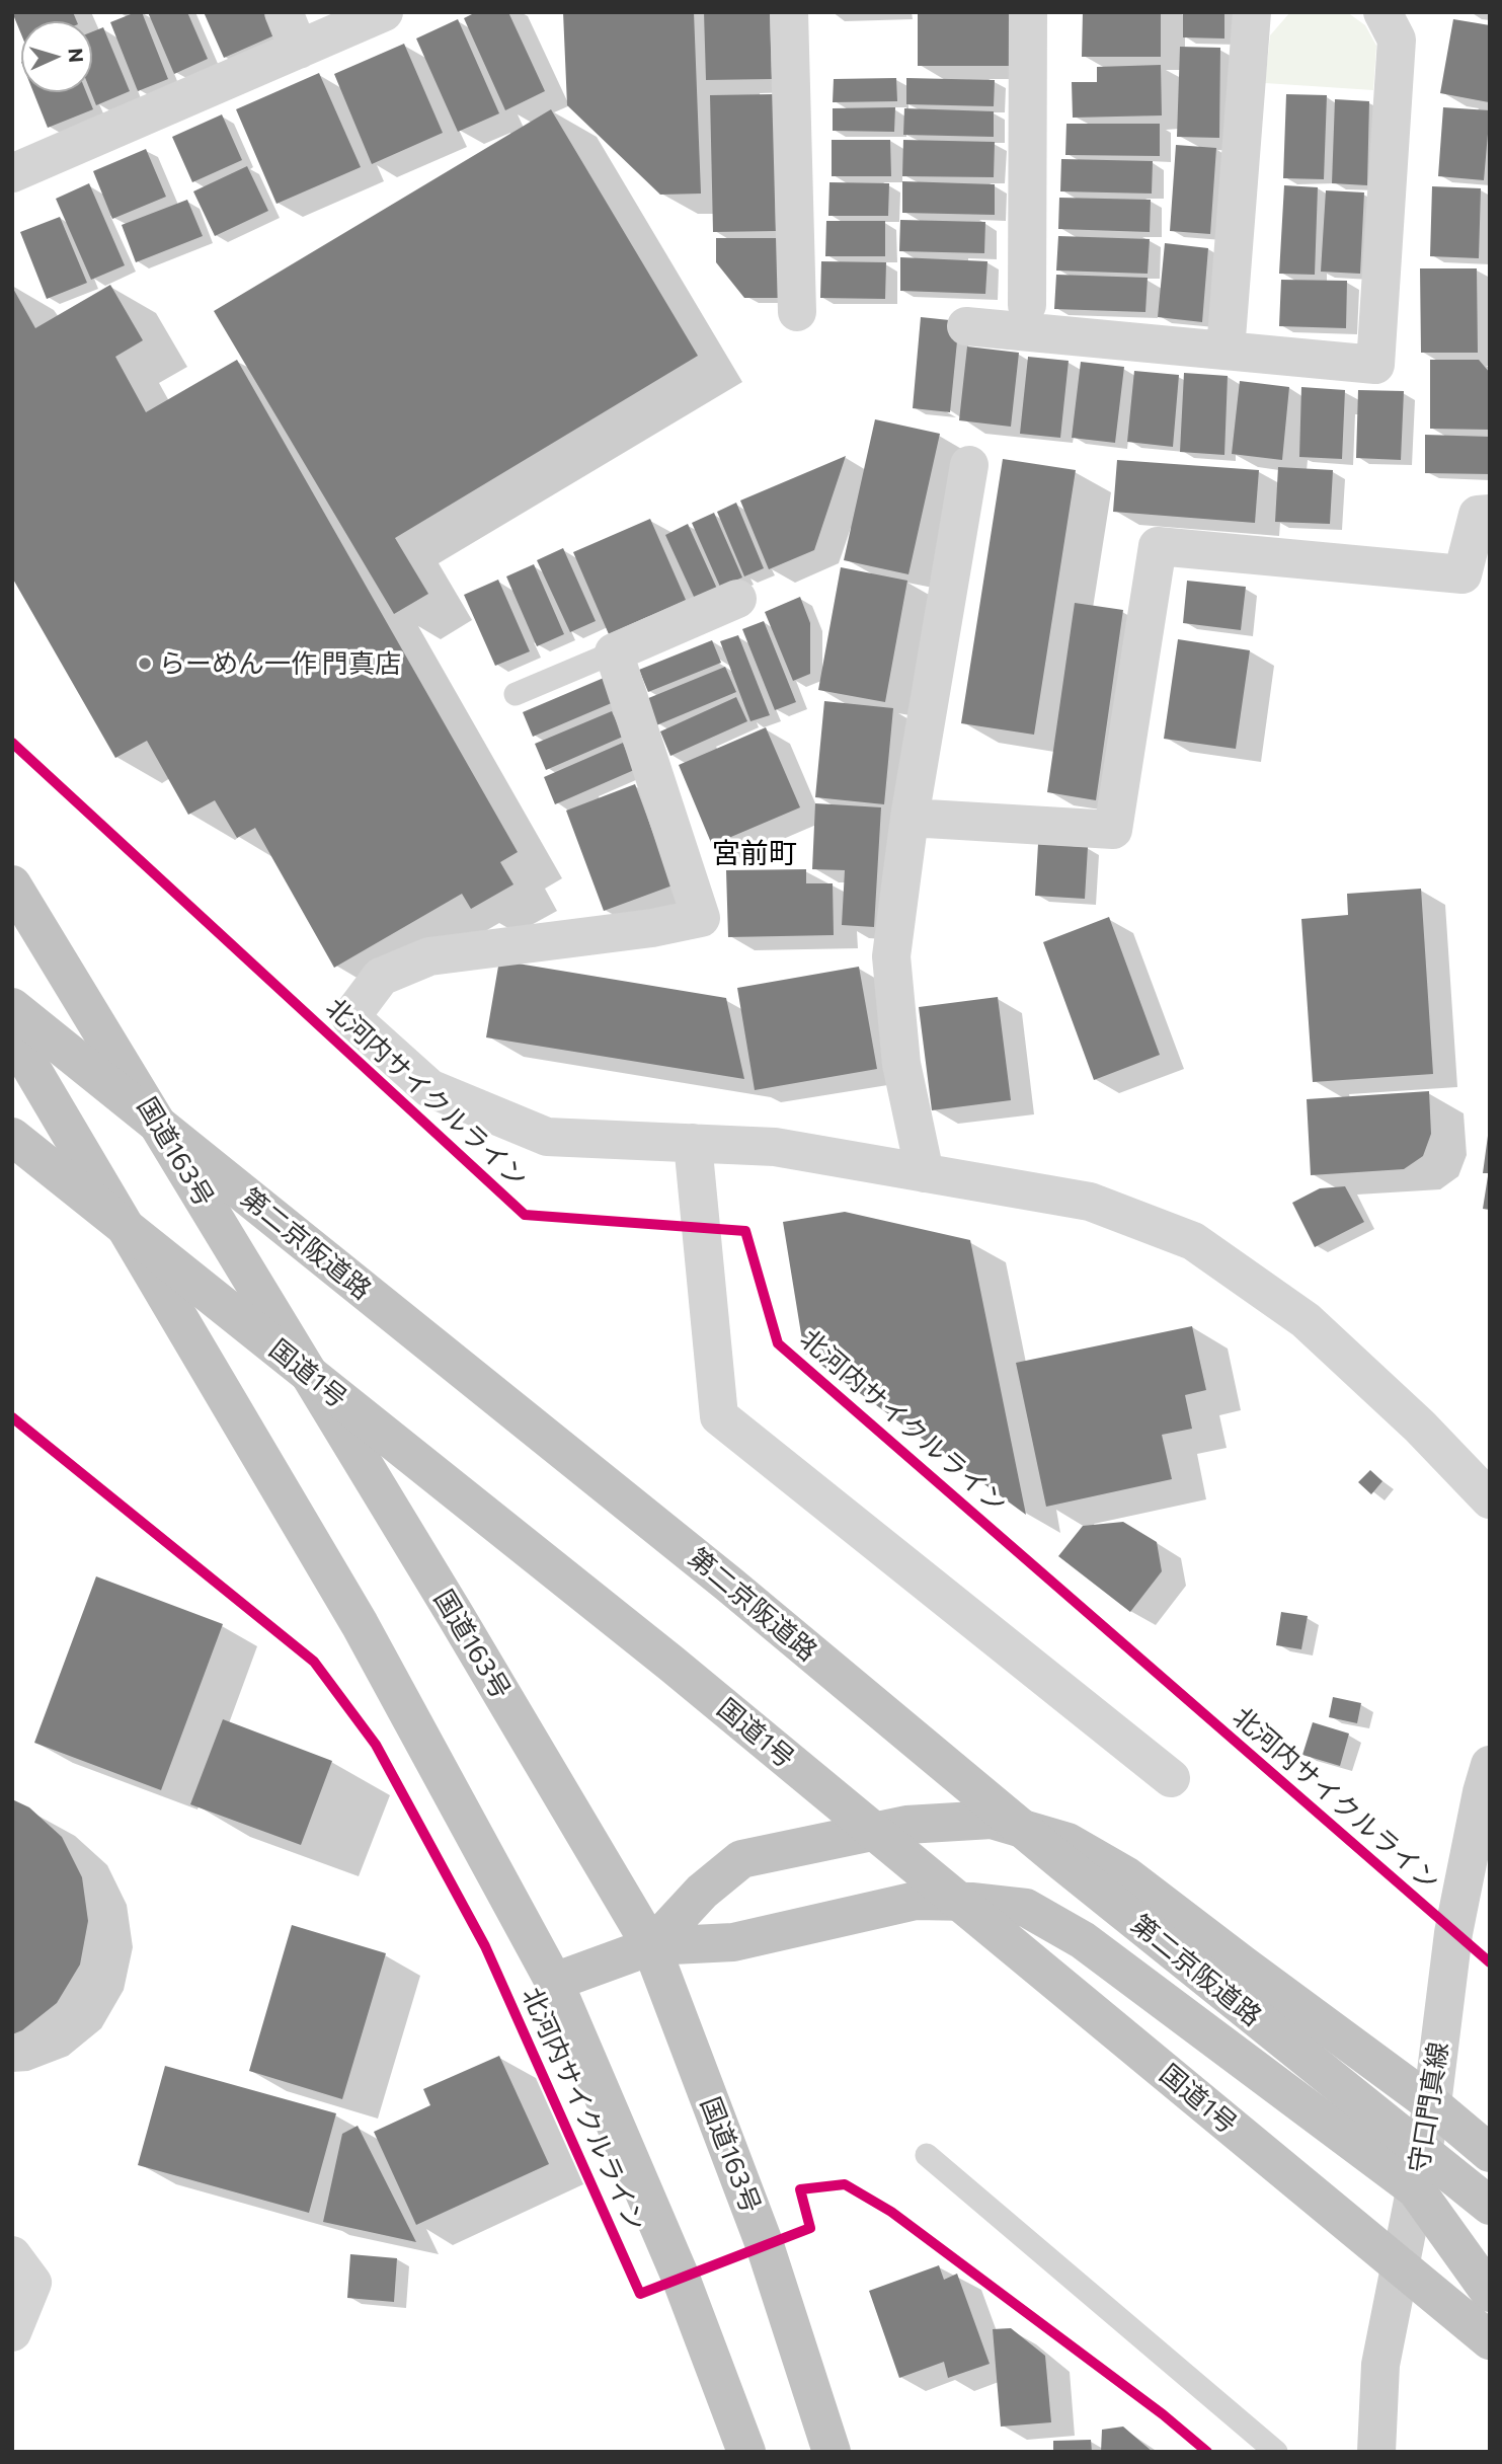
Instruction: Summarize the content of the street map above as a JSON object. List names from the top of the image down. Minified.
{"streets":{"highway":["国道163号","第二京阪道路","国道1号"],"main road":["守口門真線"],"cycle path":["北河内サイクルライン"]},"districts":["宮前町"],"places":["らーめん一作 門真店"],"north":"right"}
